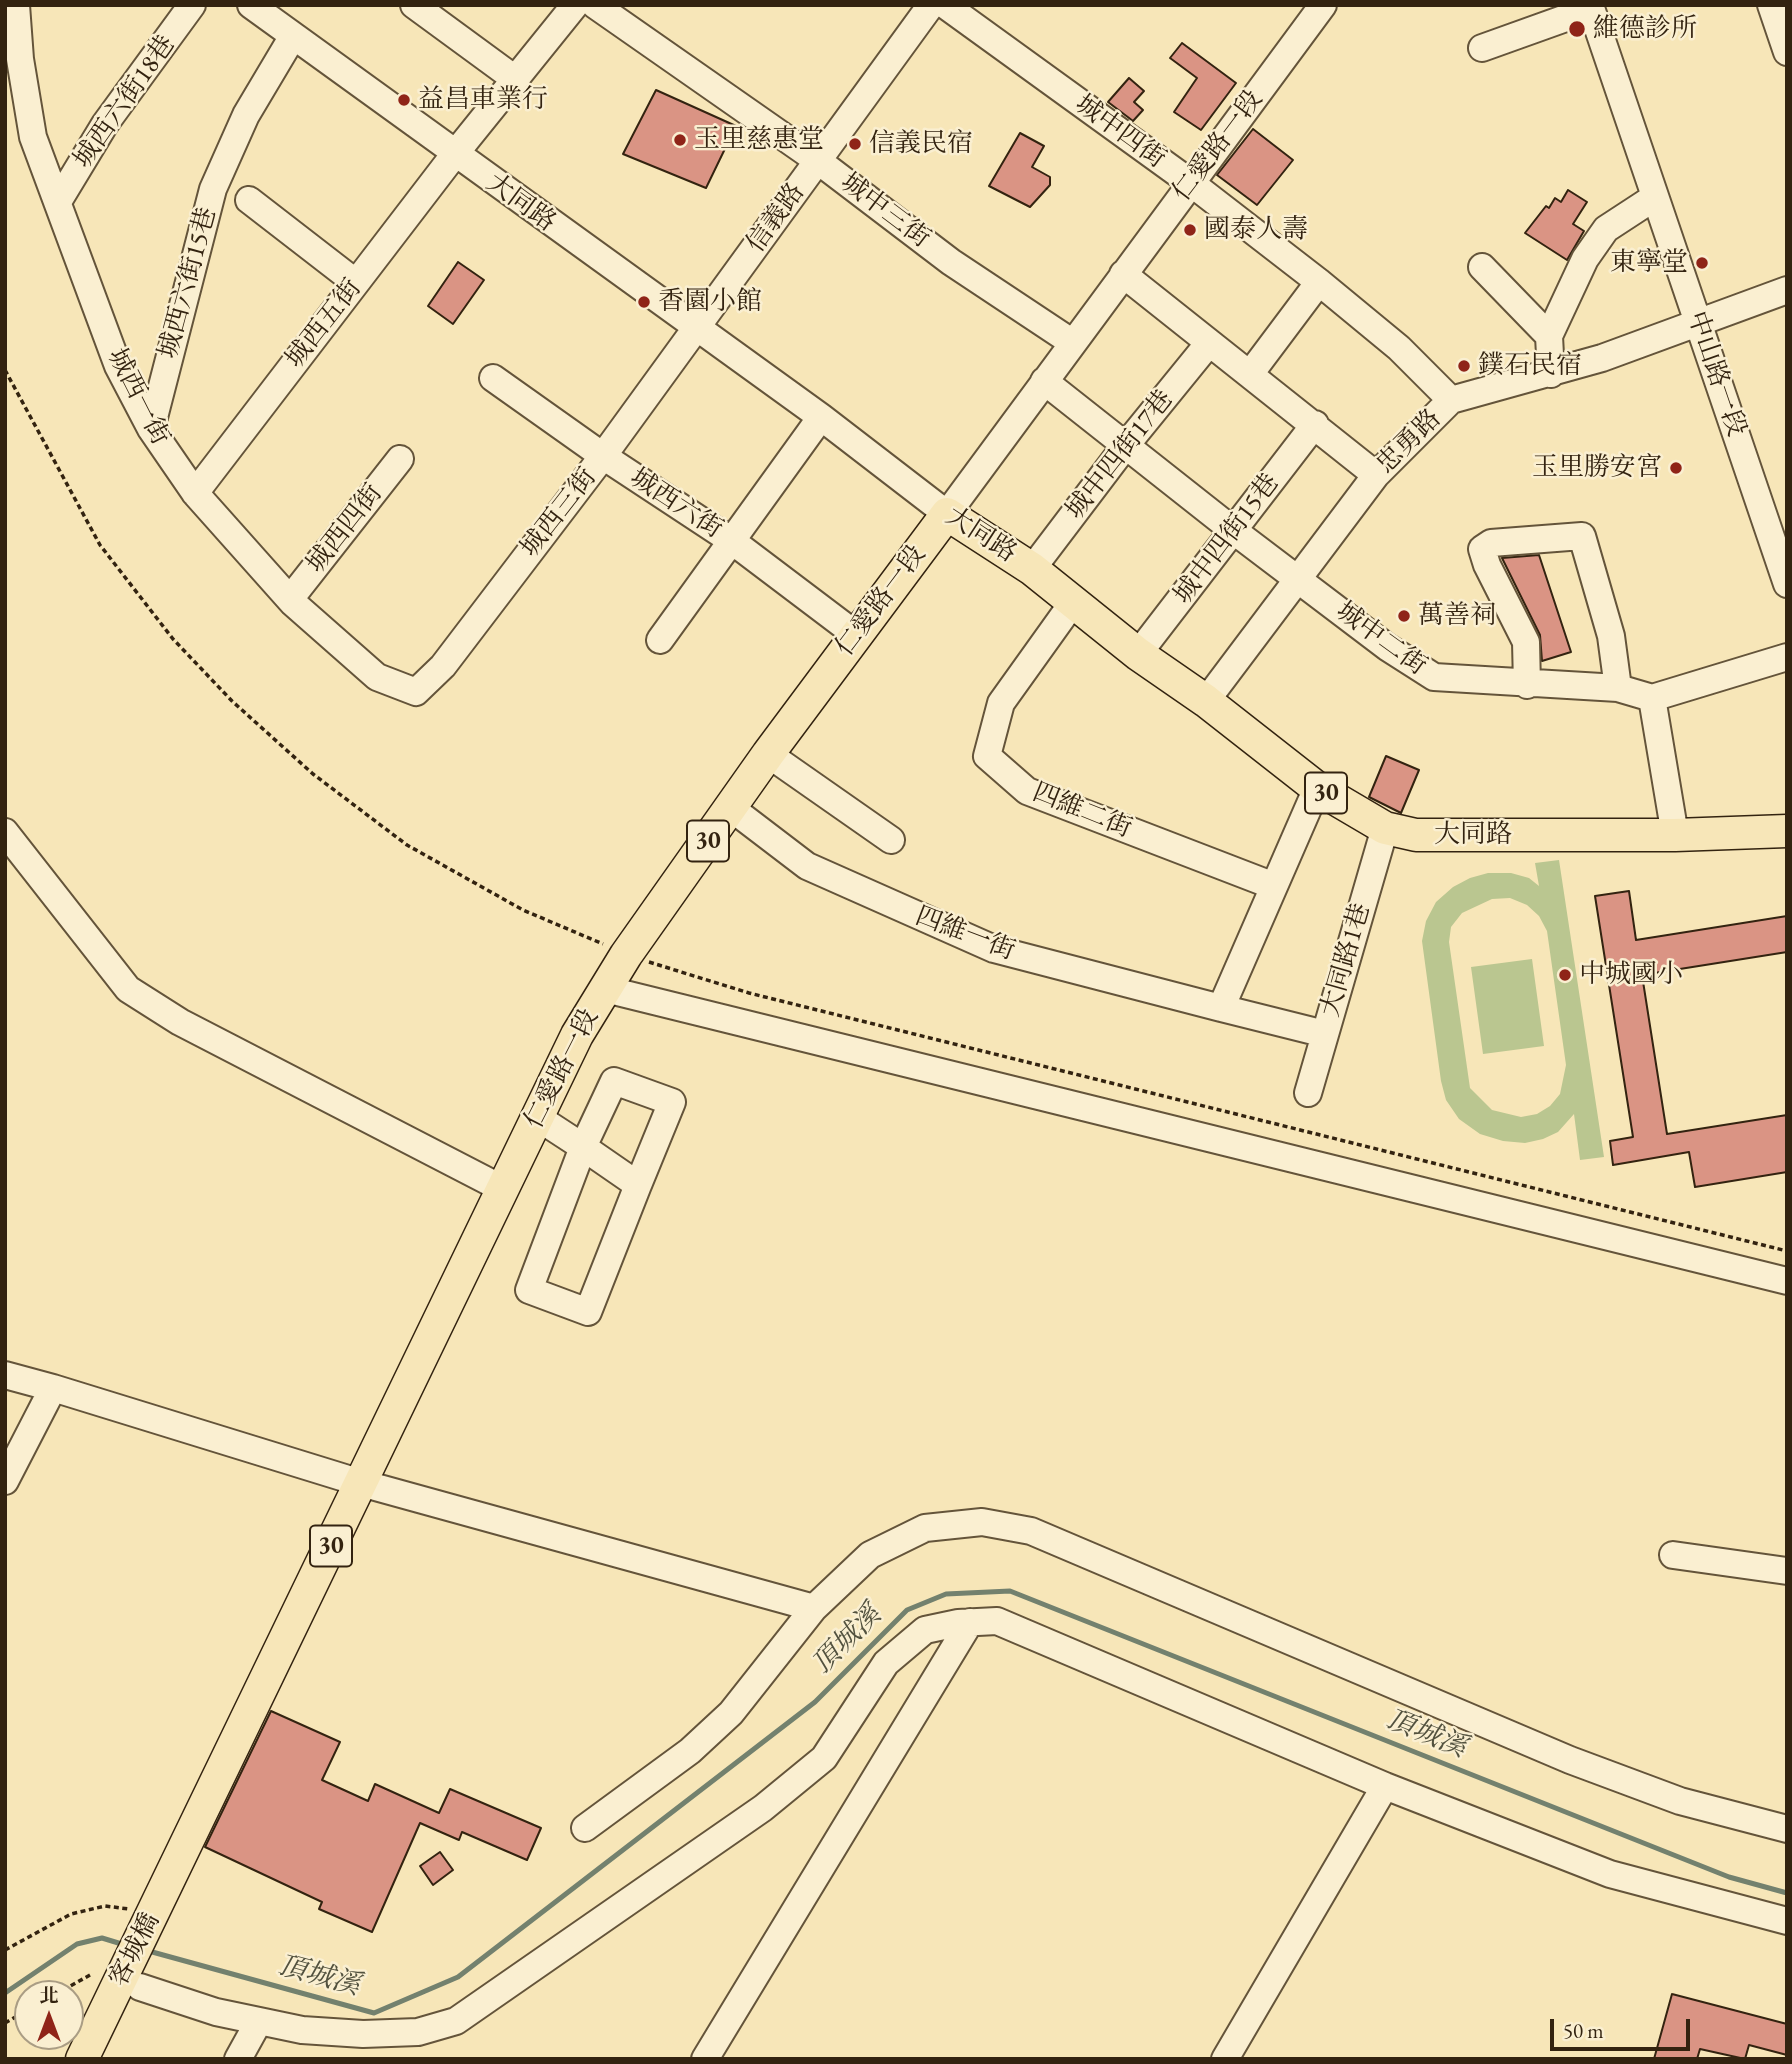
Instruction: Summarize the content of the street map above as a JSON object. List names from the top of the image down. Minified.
{"streets":{"main road":["仁愛路一段","大同路","30","客城橋"],"street":["城西六街18巷","城中四街","城中三街","信義路","城西六街15巷","城西五街","中山路一段","城西一街","忠勇路","城中四街17巷","城西六街","城西三街","城西四街","城中四街15巷","城中二街","四維二街","四維一街","大同路1巷"]},"crossings":[["城西六街18巷","城西一街"],["城中四街","仁愛路一段"],["城中四街","忠勇路"],["仁愛路一段","大同路"],["仁愛路一段","城中三街"],["仁愛路一段","城西六街"],["仁愛路一段","城中二街"],["仁愛路一段","30"],["仁愛路一段","四維一街"],["大同路","信義路"],["大同路","城西六街15巷"],["大同路","城西五街"],["大同路","忠勇路"],["大同路","城中四街17巷"],["大同路","城西三街"],["大同路","城中四街15巷"],["大同路","四維二街"],["大同路","大同路1巷"],["城中三街","信義路"],["信義路","城西三街"],["城西六街15巷","城西一街"],["城西五街","城西一街"],["中山路一段","忠勇路"],["城西一街","城西三街"],["城西一街","城西四街"],["忠勇路","城中二街"],["城中四街17巷","城中二街"],["城西六街","城西三街"],["城中四街15巷","城中二街"],["30","客城橋"],["四維一街","大同路1巷"]],"water":["頂城溪"],"places":["維德診所","益昌車業行","玉里慈惠堂","信義民宿","國泰人壽","東寧堂","香園小館","鏷石民宿","玉里勝安宮","萬善祠","中城國小"],"scale_bar":"50 m","north":"top"}
